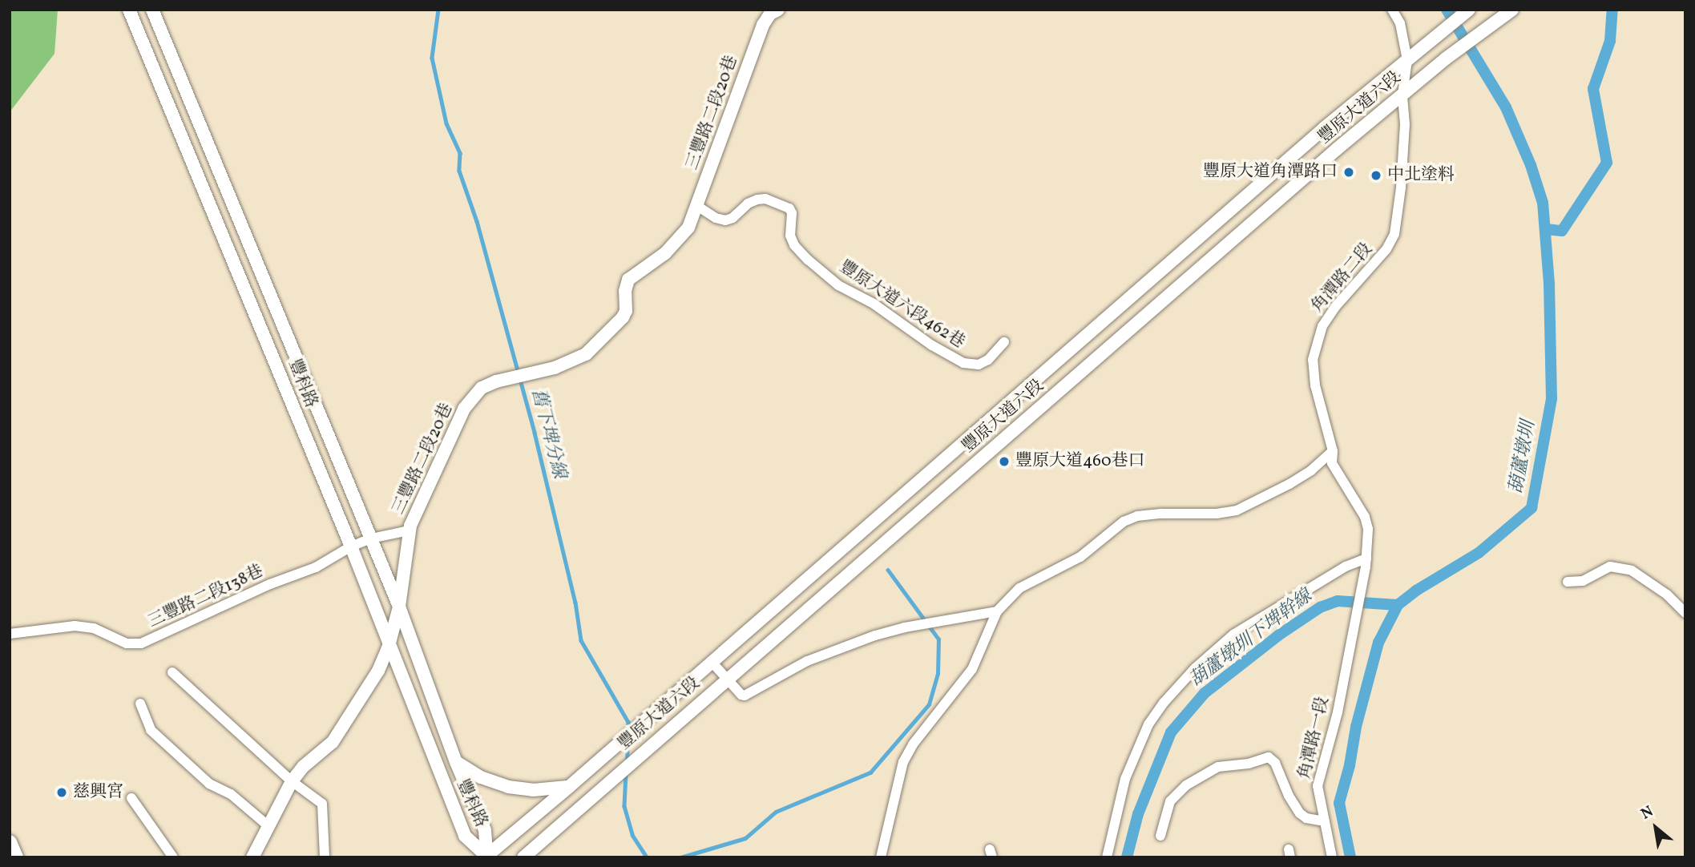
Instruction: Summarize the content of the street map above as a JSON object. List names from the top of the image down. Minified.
{"streets":{"street":["豐原大道六段","三豐路二段20巷","角潭路二段","豐原大道六段462巷","豐科路","三豐路二段138巷","角潭路一段"]},"crossings":[["豐原大道六段","角潭路二段"],["豐原大道六段","豐科路"],["三豐路二段20巷","豐原大道六段462巷"],["三豐路二段20巷","豐科路"],["三豐路二段20巷","三豐路二段138巷"],["角潭路二段","角潭路一段"],["豐科路","三豐路二段138巷"]],"water":["舊下埤分線","葫蘆墩圳","葫蘆墩圳下埤幹線"],"places":["豐原大道角潭路口","中北塗料","豐原大道460巷口","慈興宮"],"north":"top left"}
